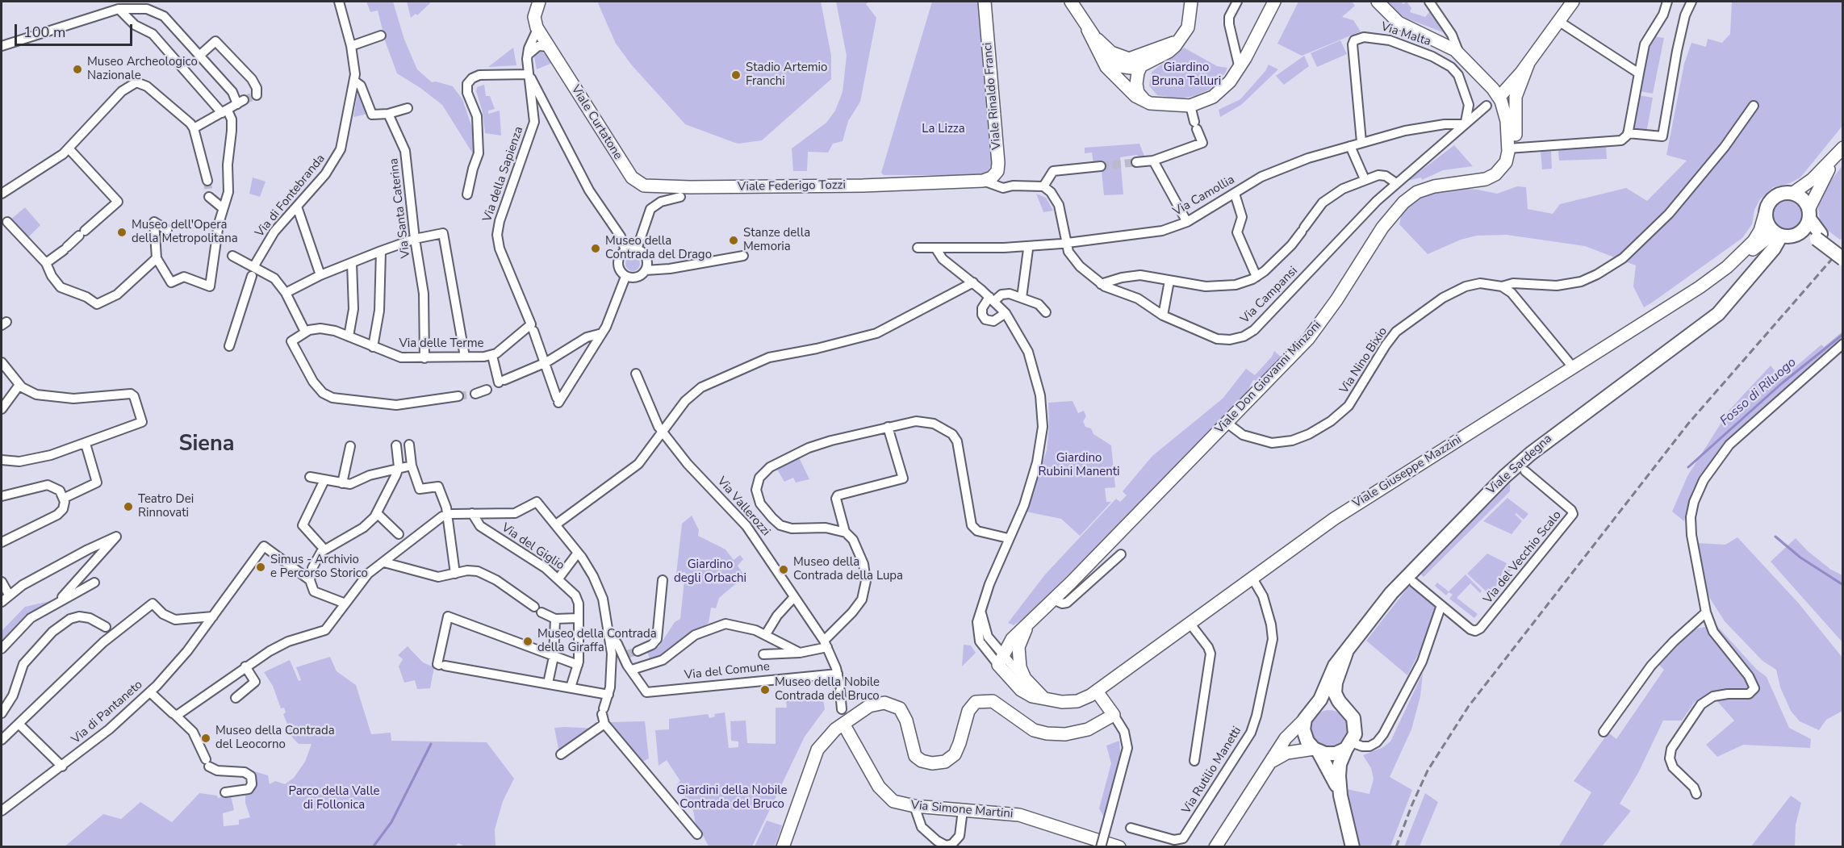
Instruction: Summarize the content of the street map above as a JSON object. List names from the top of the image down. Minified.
{"streets":{"main road":["Viale Sardegna","Viale Giuseppe Mazzini"],"street":["Via Malta","Viale Rinaldo Franci","Viale Curtatone","Via della Sapienza","Viale Federigo Tozzi","Via di Fontebranda","Via Camollia","Via Santa Caterina","Via Campansi","Via delle Terme","Via Nino Bixio","Viale Don Giovanni Minzoni","Via Vallerozzi","Via del Giglio","Via del Vecchio Scalo","Via del Comune","Via di Pantaneto","Via Rutilio Manetti","Via Simone Martini"]},"crossings":[["Via Malta","Via Camollia"],["Via Malta","Via Campansi"],["Viale Rinaldo Franci","Viale Federigo Tozzi"],["Viale Curtatone","Via della Sapienza"],["Viale Curtatone","Viale Federigo Tozzi"],["Via della Sapienza","Via delle Terme"],["Via Camollia","Via Campansi"],["Via Santa Caterina","Via delle Terme"],["Via Campansi","Viale Don Giovanni Minzoni"],["Via Nino Bixio","Viale Don Giovanni Minzoni"],["Viale Sardegna","Viale Giuseppe Mazzini"],["Viale Giuseppe Mazzini","Via Rutilio Manetti"],["Via Vallerozzi","Via del Comune"],["Via Vallerozzi","Via Simone Martini"]],"districts":["Siena"],"water":["Fosso di Riluogo"],"parks":["Giardino Bruna Talluri","La Lizza","Giardino Rubini Manenti","Giardino degli Orbachi","Giardini della Nobile Contrada del Bruco","Parco della Valle di Follonica"],"places":["Museo Archeologico Nazionale","Stadio Artemio Franchi","Museo dell'Opera della Metropolitana","Stanze della Memoria","Museo della Contrada del Drago","Teatro Dei Rinnovati","Simus - Archivio e Percorso Storico","Museo della Contrada della Lupa","Museo della Contrada della Giraffa","Museo della Nobile Contrada del Bruco","Museo della Contrada del Leocorno"],"scale_bar":"100 m"}
